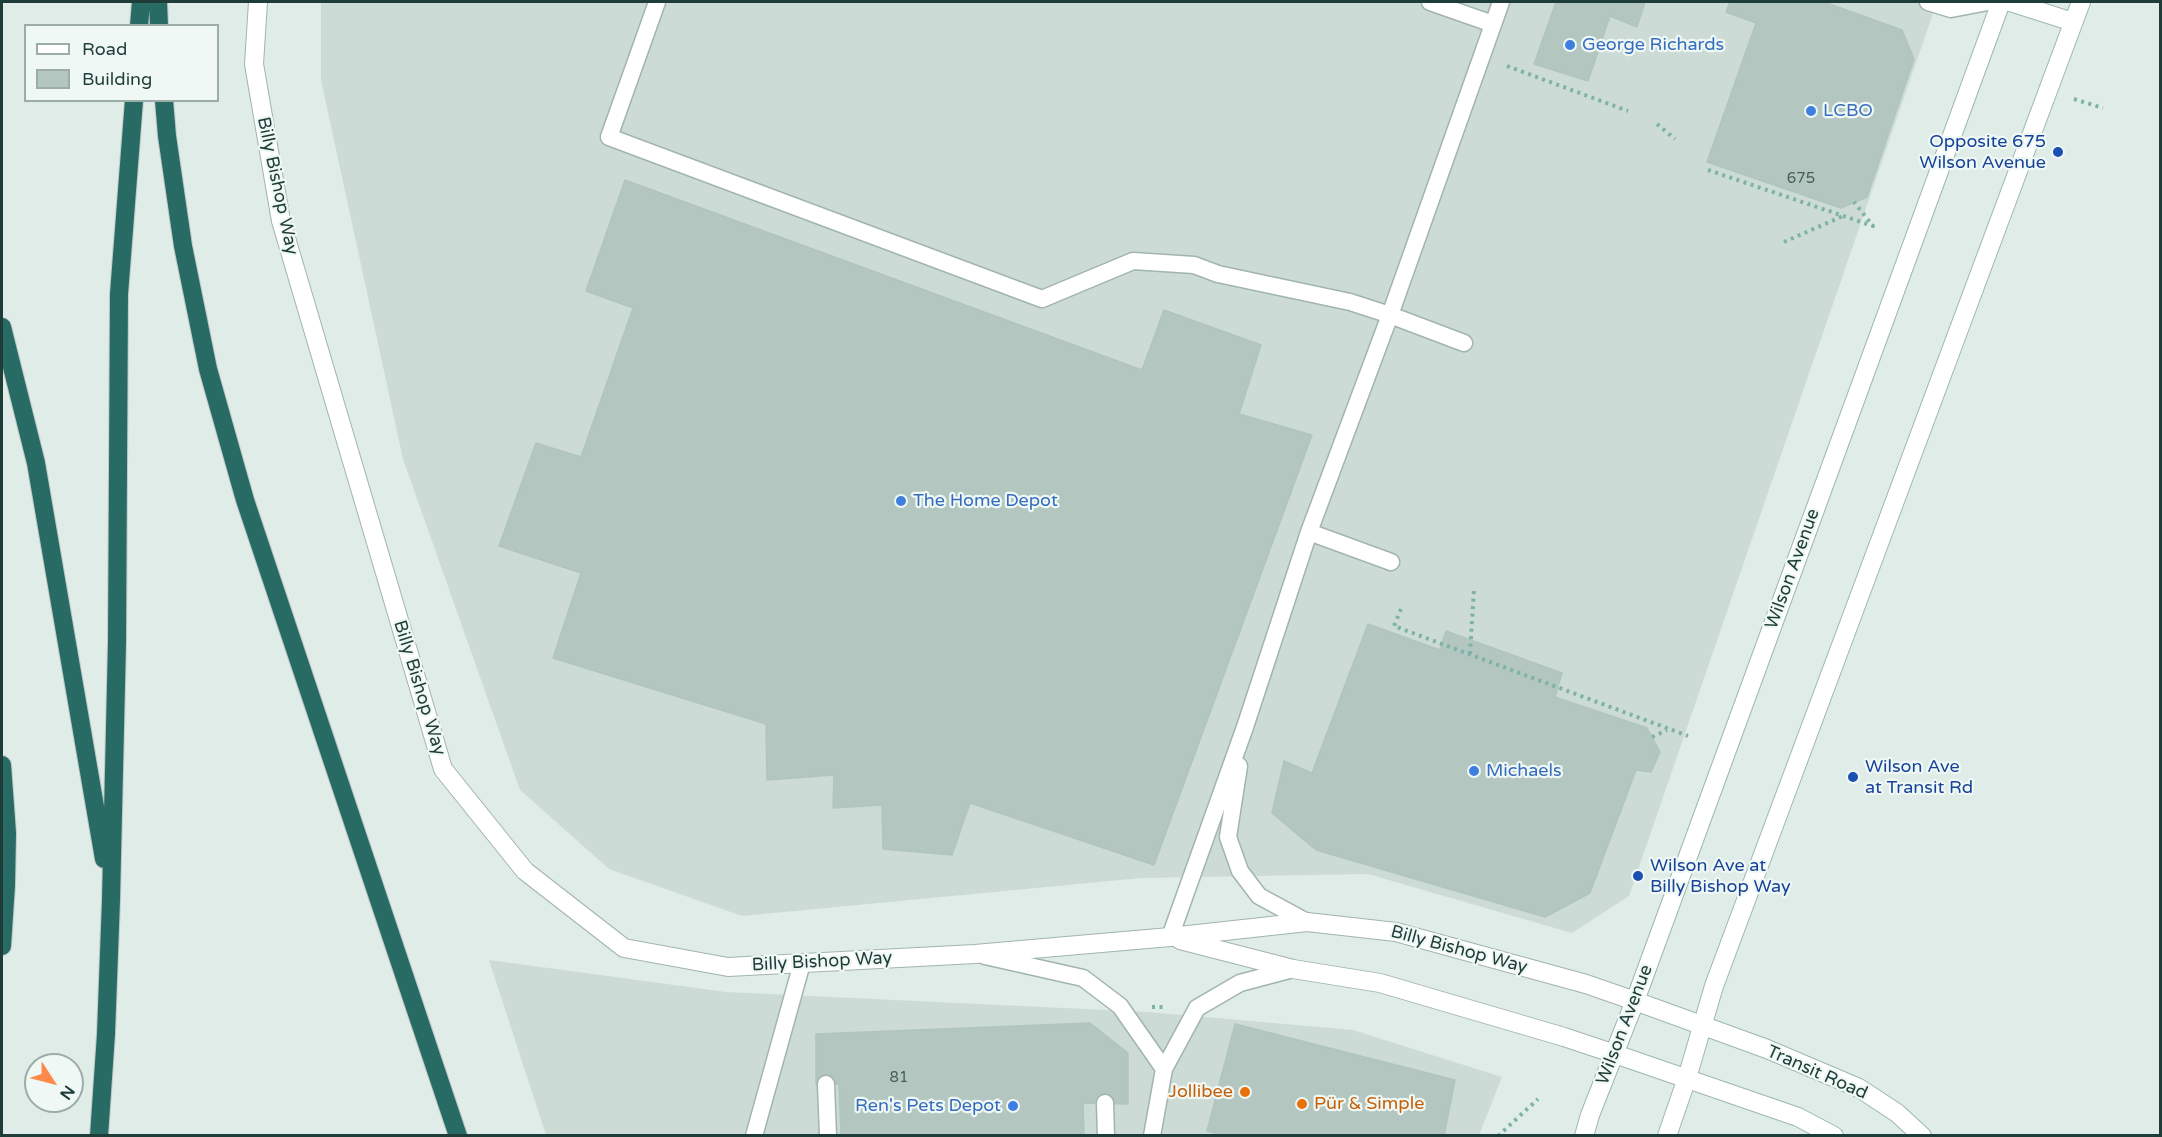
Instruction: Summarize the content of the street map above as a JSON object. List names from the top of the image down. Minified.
{"streets":{"street":["Billy Bishop Way","Wilson Avenue","Transit Road"]},"crossings":[["Billy Bishop Way","Wilson Avenue"],["Billy Bishop Way","Transit Road"]],"places":["George Richards","LCBO","Opposite 675 Wilson Avenue","The Home Depot","Michaels","Wilson Ave at Transit Rd","Wilson Ave at Billy Bishop Way","Jollibee","Pür & Simple","Ren's Pets Depot"],"house_numbers":["675","81"],"legend":["Road","Building"],"north":"bottom right"}
